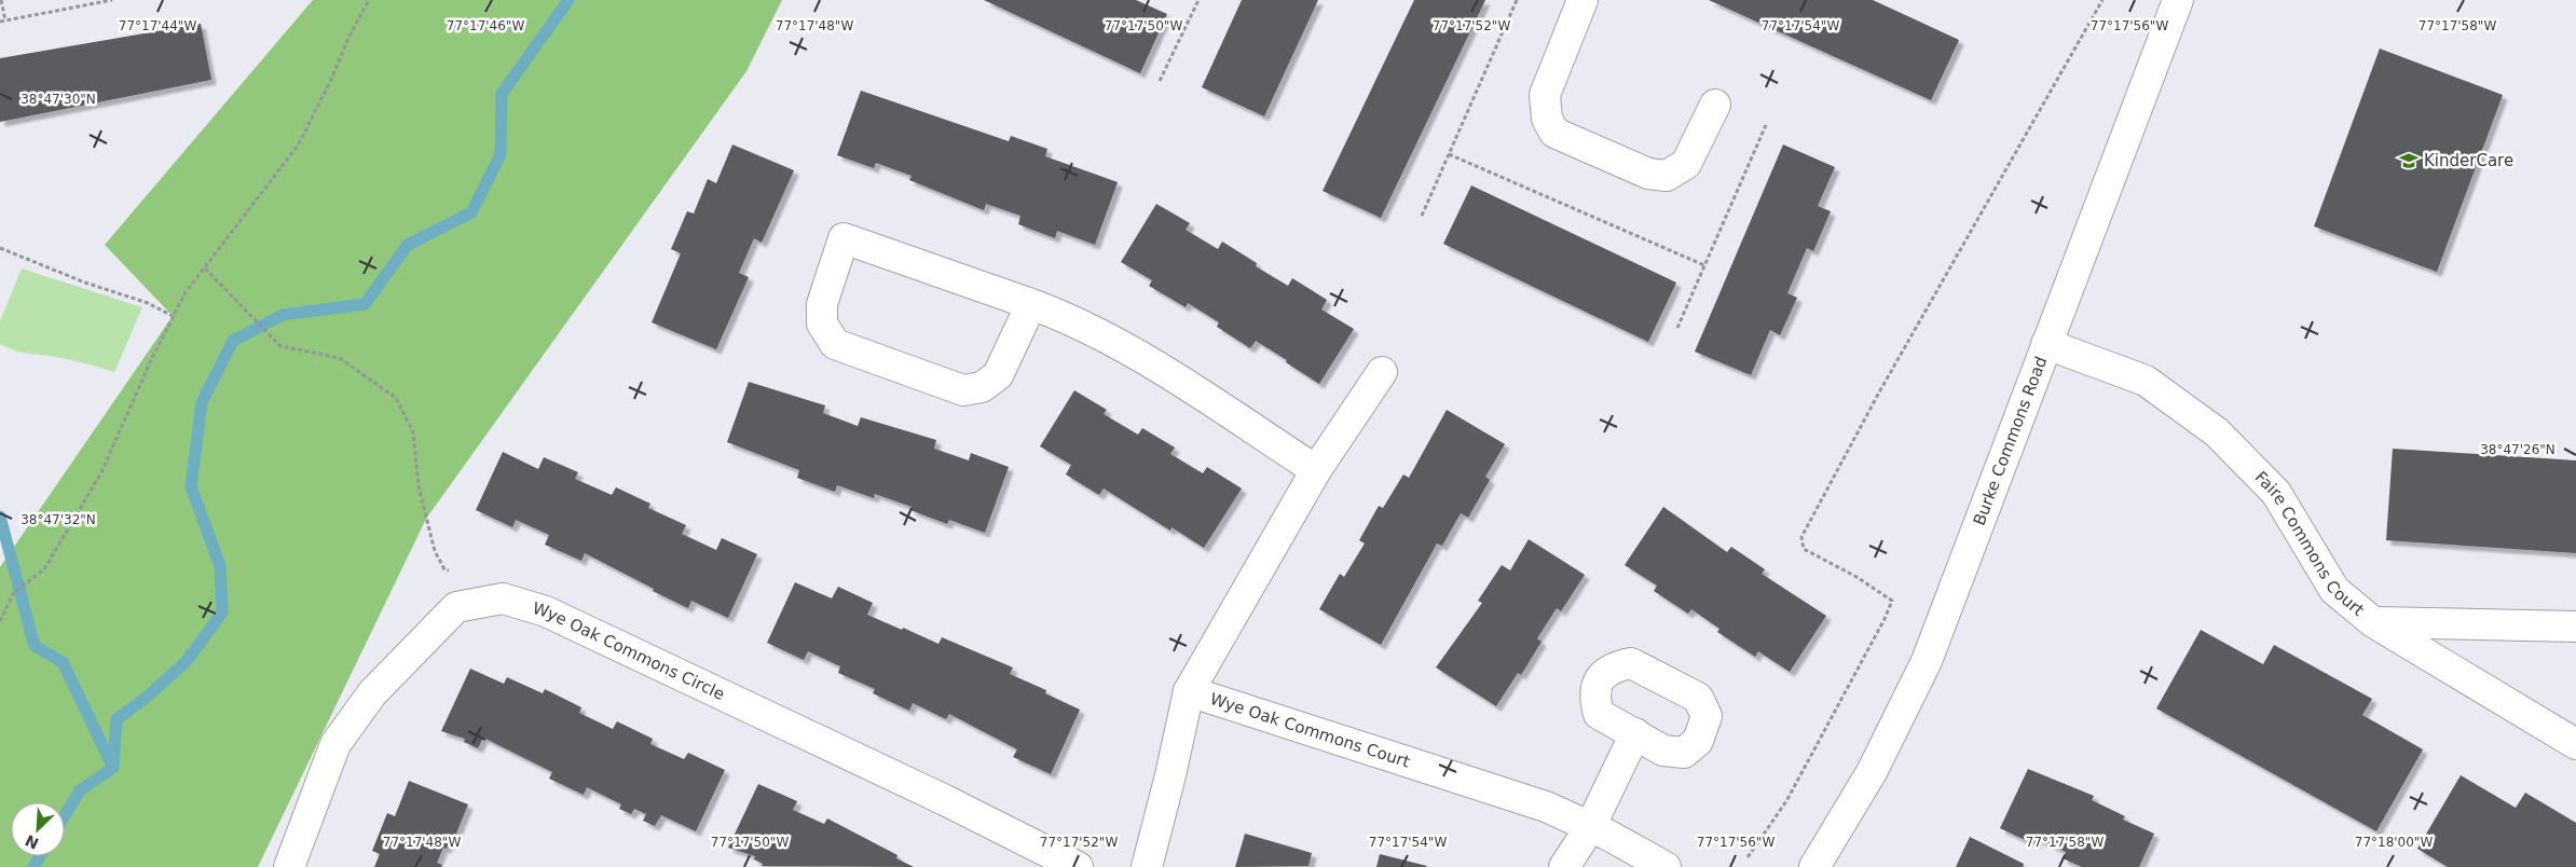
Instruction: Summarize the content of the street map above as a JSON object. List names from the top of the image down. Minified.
{"streets":{"street":["Burke Commons Road","Faire Commons Court","Wye Oak Commons Circle","Wye Oak Commons Court"]},"crossings":[["Burke Commons Road","Faire Commons Court"]],"places":{"school or university":["KinderCare"]},"north":"bottom left","coordinates":["77°17'46\"W","77°17'48\"W","77°17'50\"W","77°17'54\"W","77°17'56\"W","77°17'58\"W","77°17'44\"W","77°17'52\"W","38°47'30\"N","38°47'26\"N","38°47'32\"N","77°18'00\"W"]}
